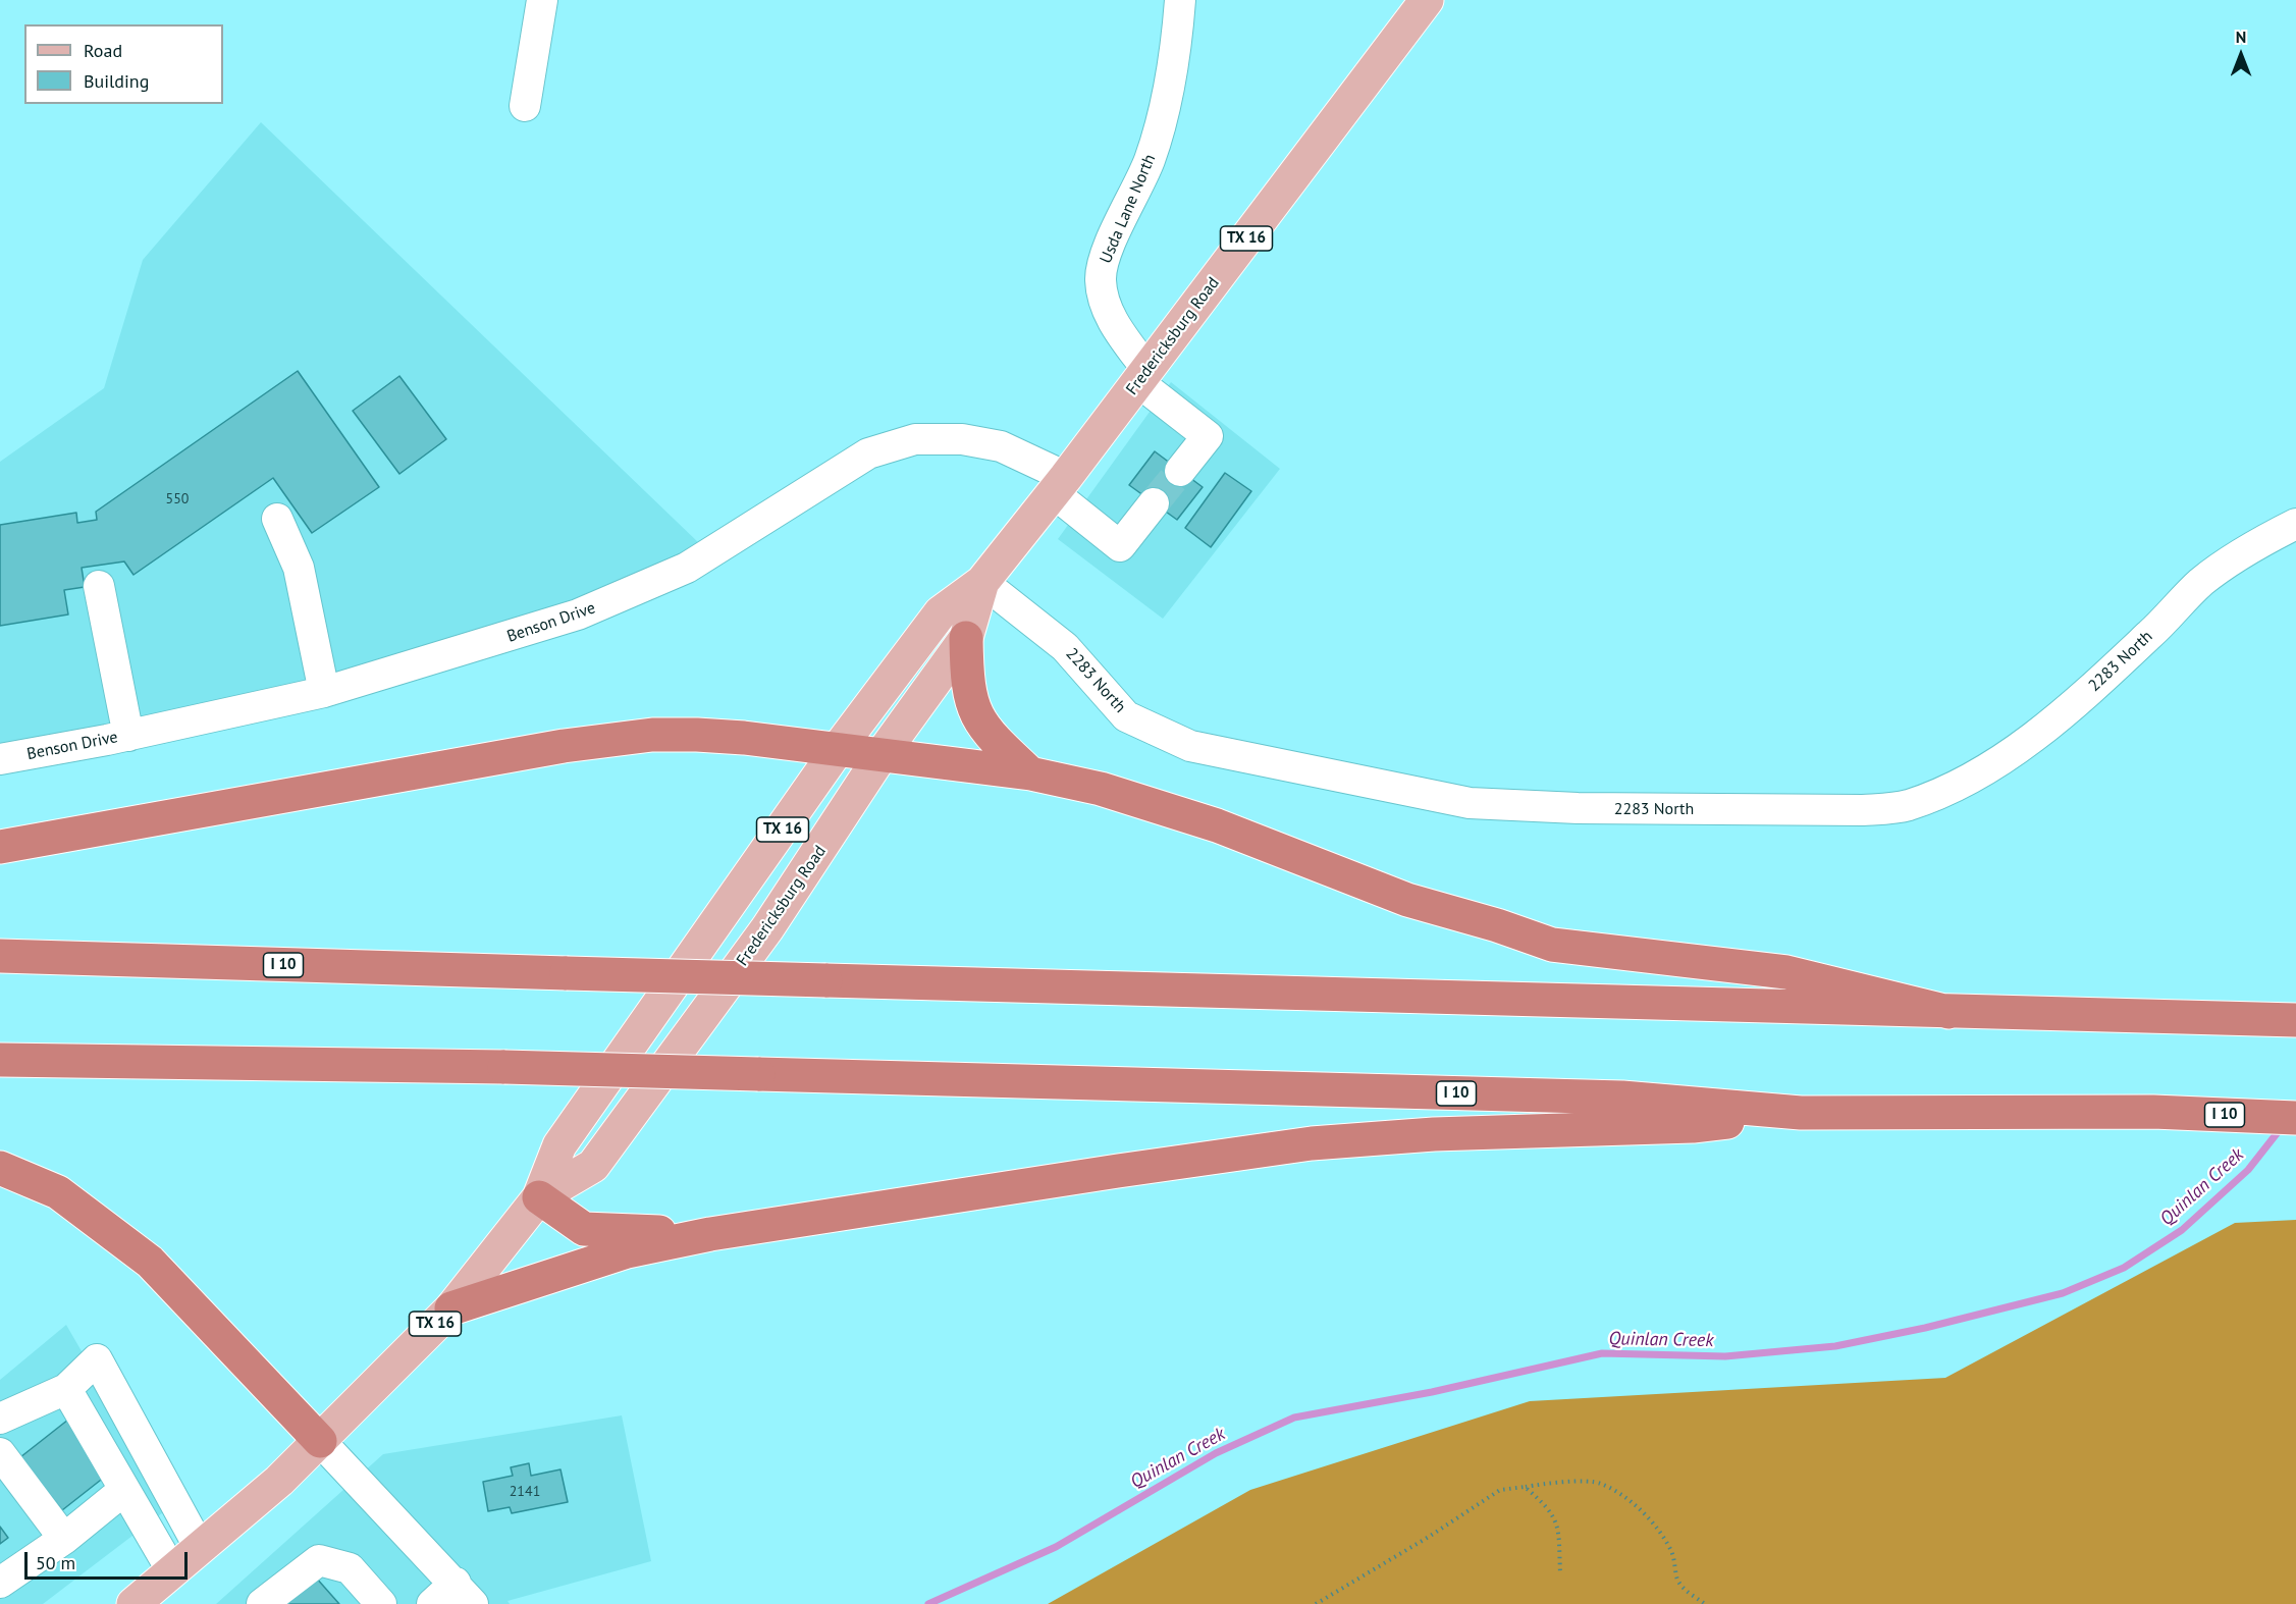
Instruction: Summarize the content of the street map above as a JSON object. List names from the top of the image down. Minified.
{"streets":{"highway":["I 10"],"main road":["TX 16","Fredericksburg Road"],"street":["Usda Lane North","Benson Drive","2283 North"]},"crossings":[["Usda Lane North","Fredericksburg Road"],["TX 16","Fredericksburg Road"],["Fredericksburg Road","Benson Drive"],["Fredericksburg Road","2283 North"]],"water":["Quinlan Creek"],"house_numbers":["550","2141"],"legend":["Road","Building"],"scale_bar":"50 m","north":"top"}
